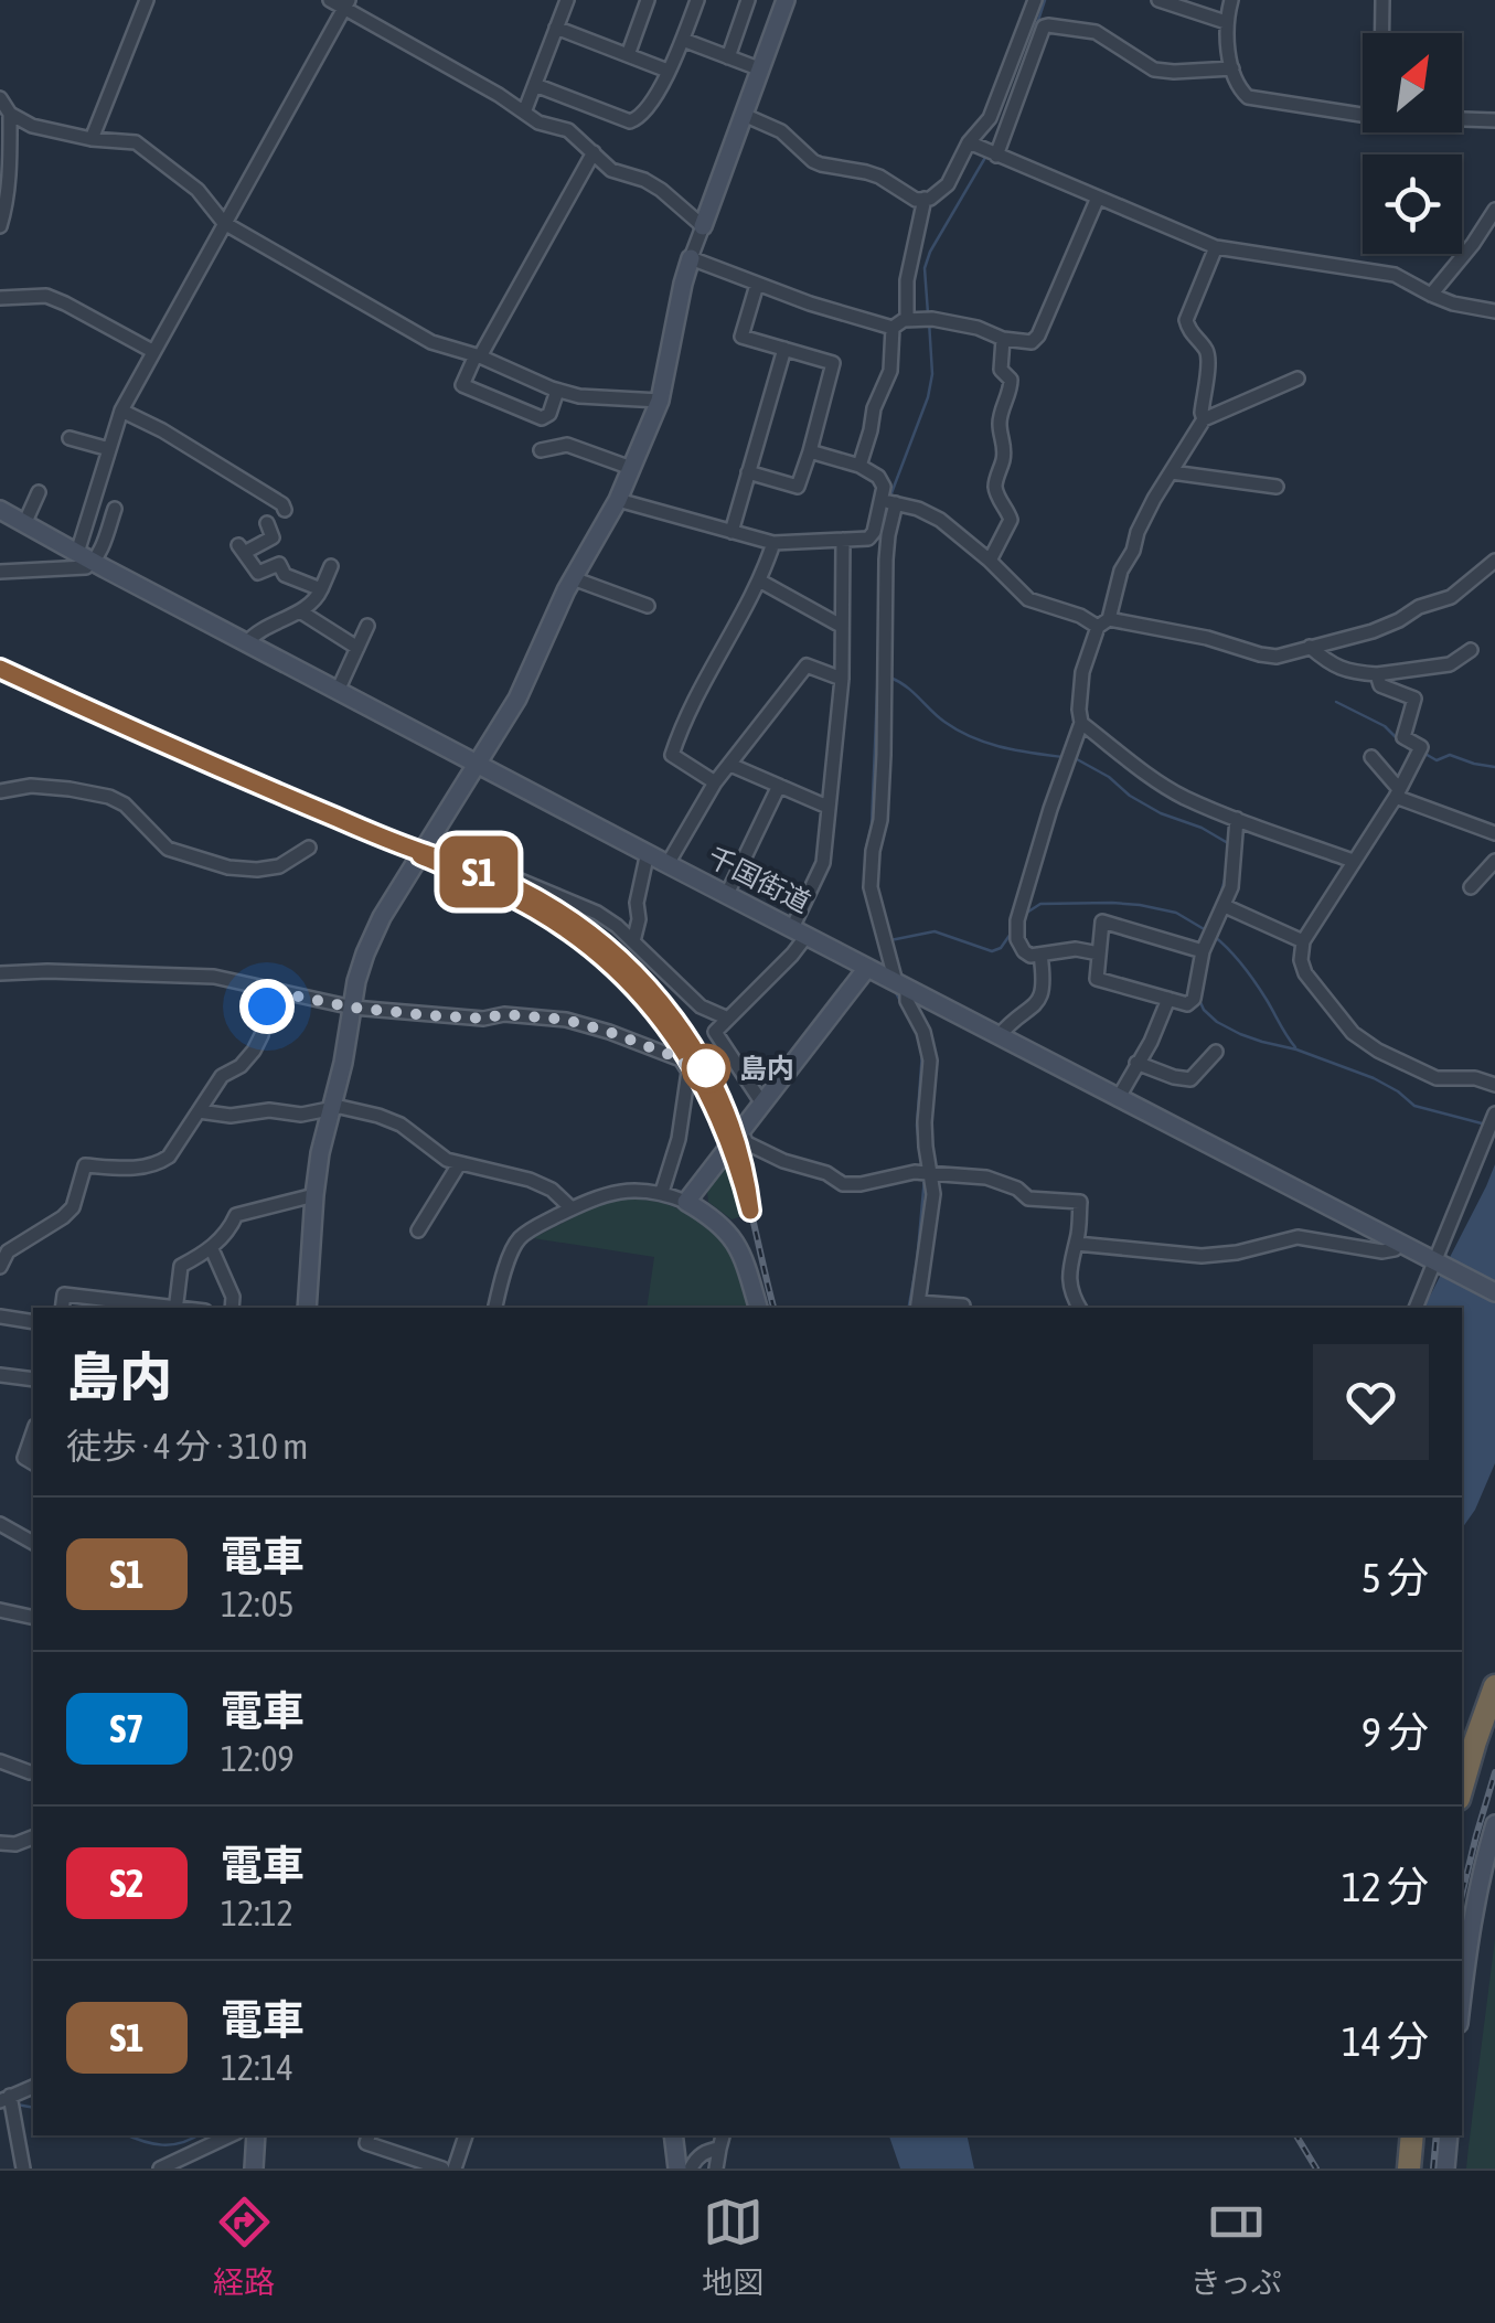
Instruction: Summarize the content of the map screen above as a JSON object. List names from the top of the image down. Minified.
{"streets":{"street":["千国街道"]},"places":["島内"],"north":"top right","page":{"on_map":"S1","heading":["島内","徒歩 · 4 分 · 310 m"],"list":[{"mark":"S1","name":"電車","note":"12:05","value":"5 分"},{"mark":"S7","name":"電車","note":"12:09","value":"9 分"},{"mark":"S2","name":"電車","note":"12:12","value":"12 分"},{"mark":"S1","name":"電車","note":"12:14","value":"14 分"}],"tabs":["経路","地図","きっぷ"]}}
